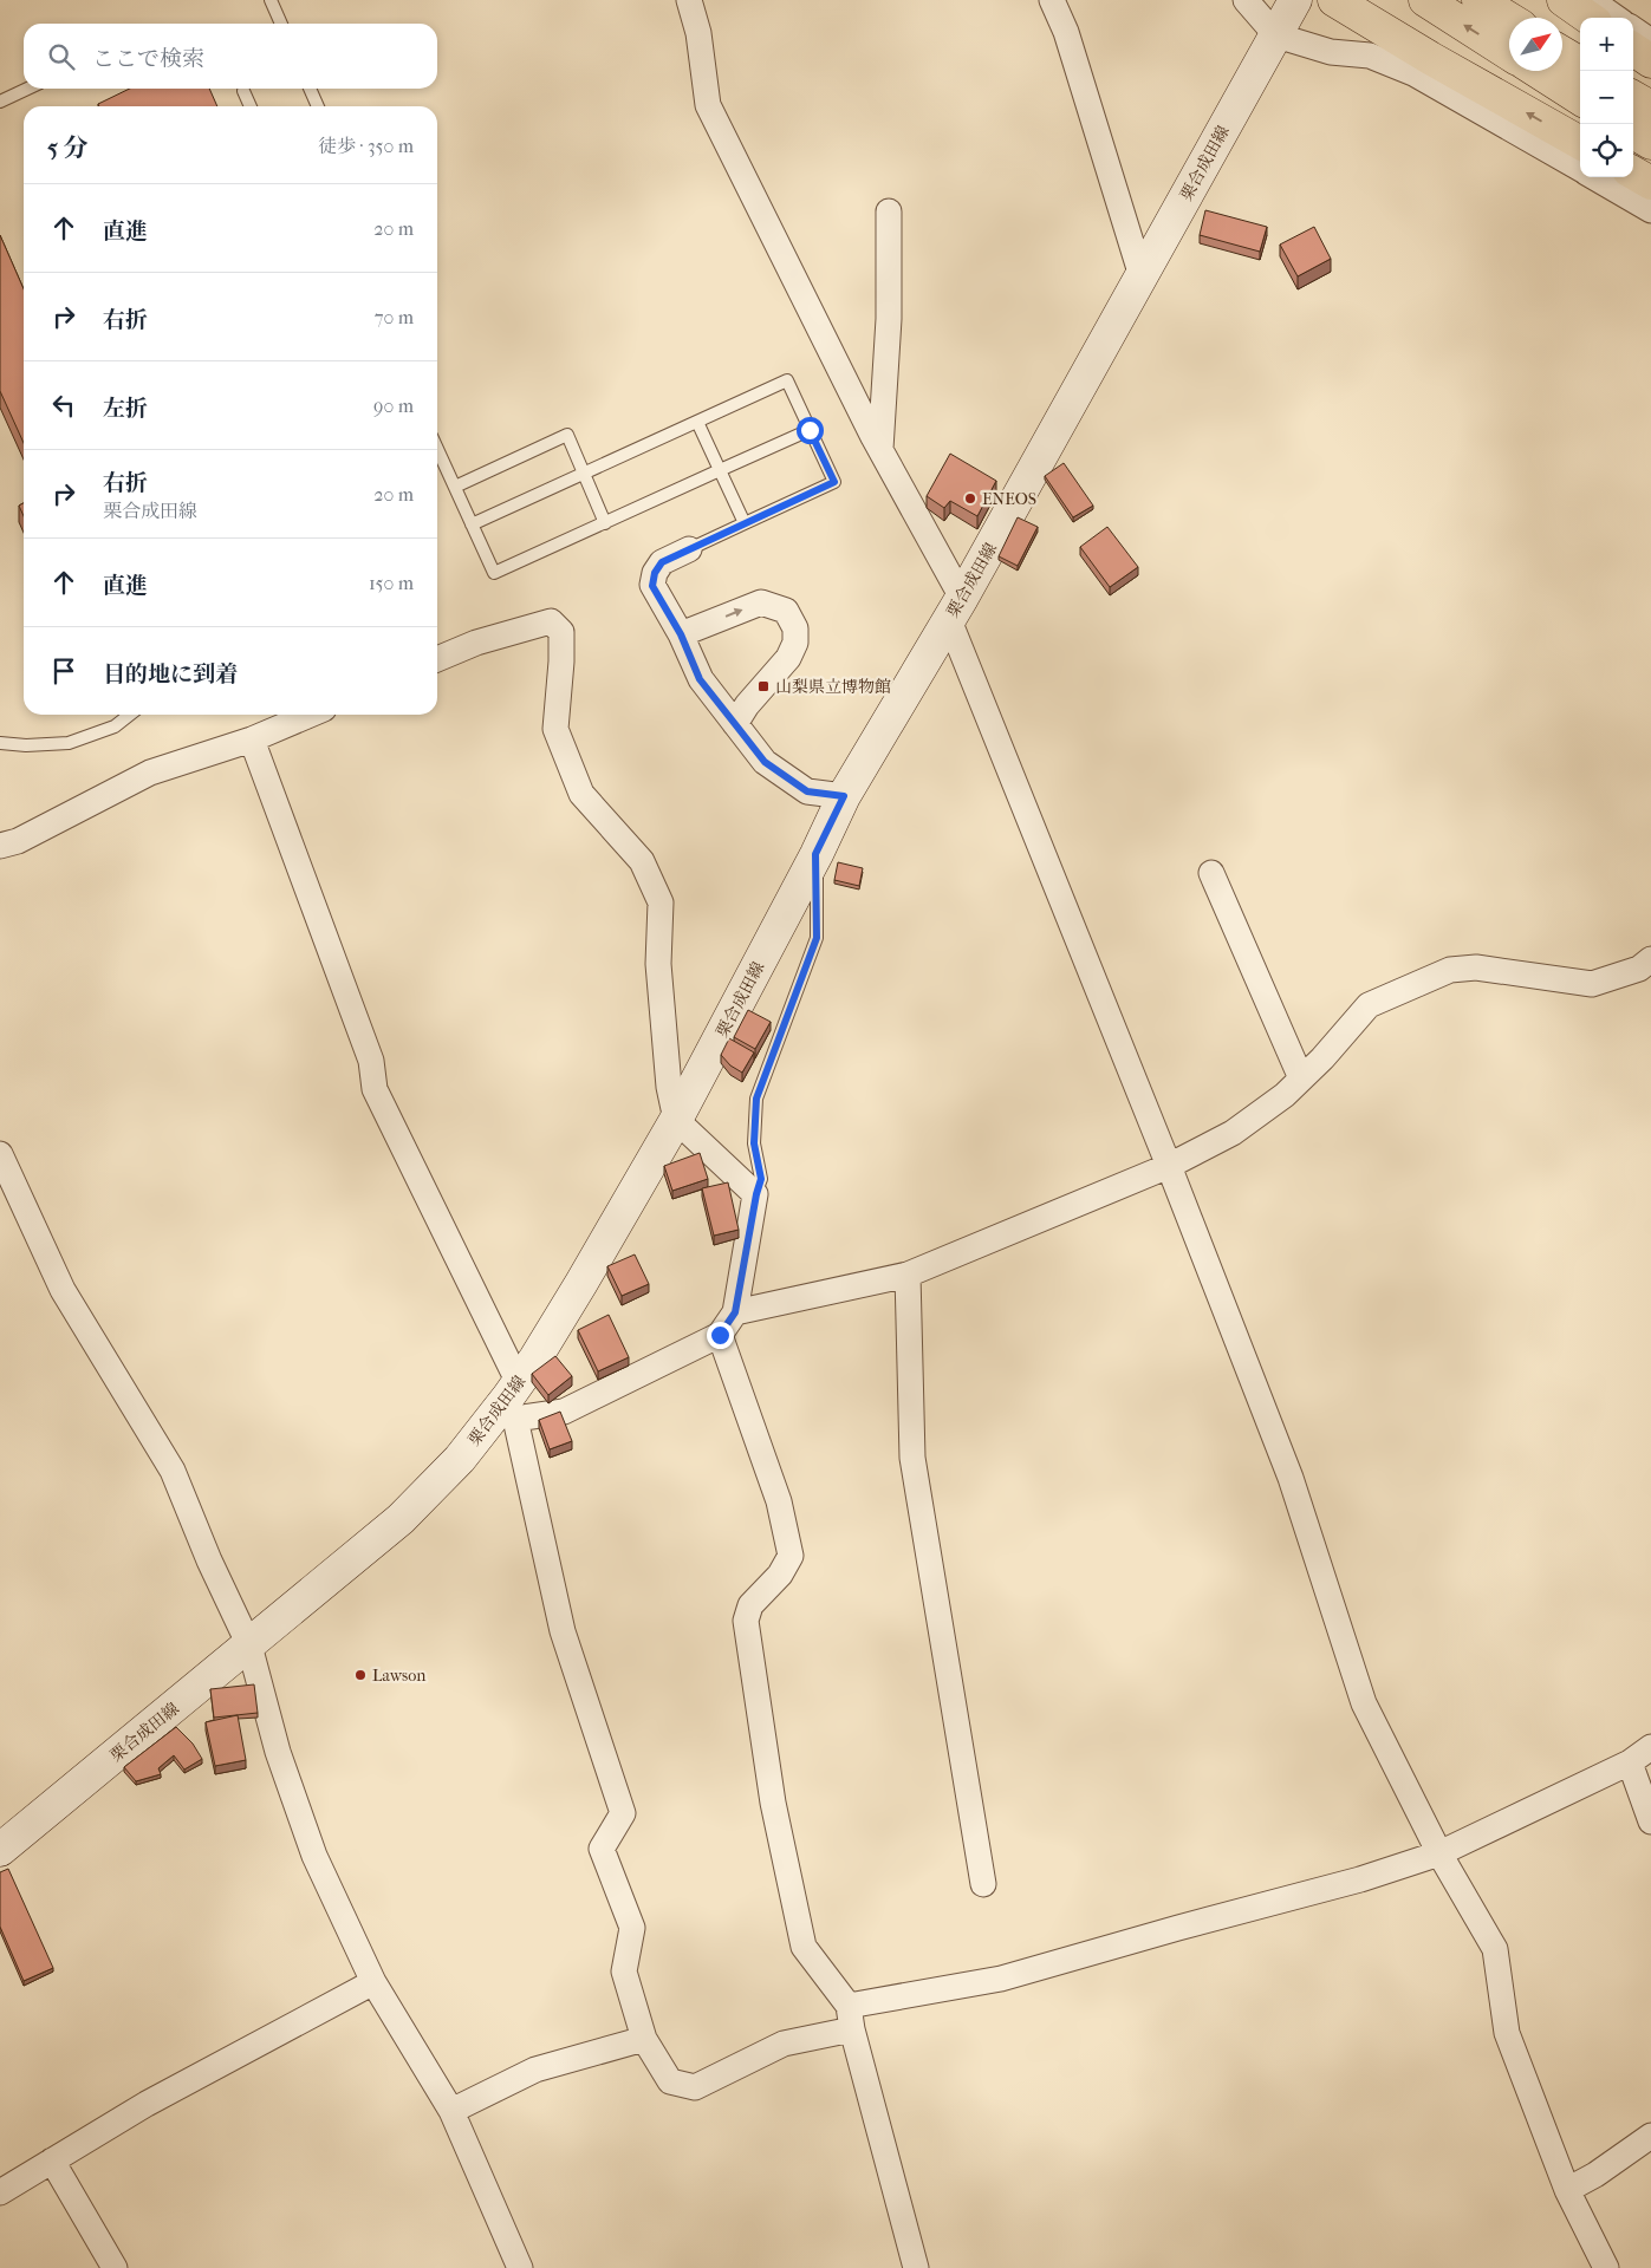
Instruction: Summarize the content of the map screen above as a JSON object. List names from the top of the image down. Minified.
{"streets":{"main road":["栗合成田線"]},"places":{"other":["ENEOS","Lawson"],"transit":["山梨県立博物館"]},"north":"top right","page":{"map_buttons":["+","−"],"search":"ここで検索","heading":["5 分","徒歩 · 350 m"],"list":[["直進","20 m"],["右折","70 m"],["左折","90 m"],["右折","栗合成田線","20 m"],["直進","150 m"],"目的地に到着"]}}
